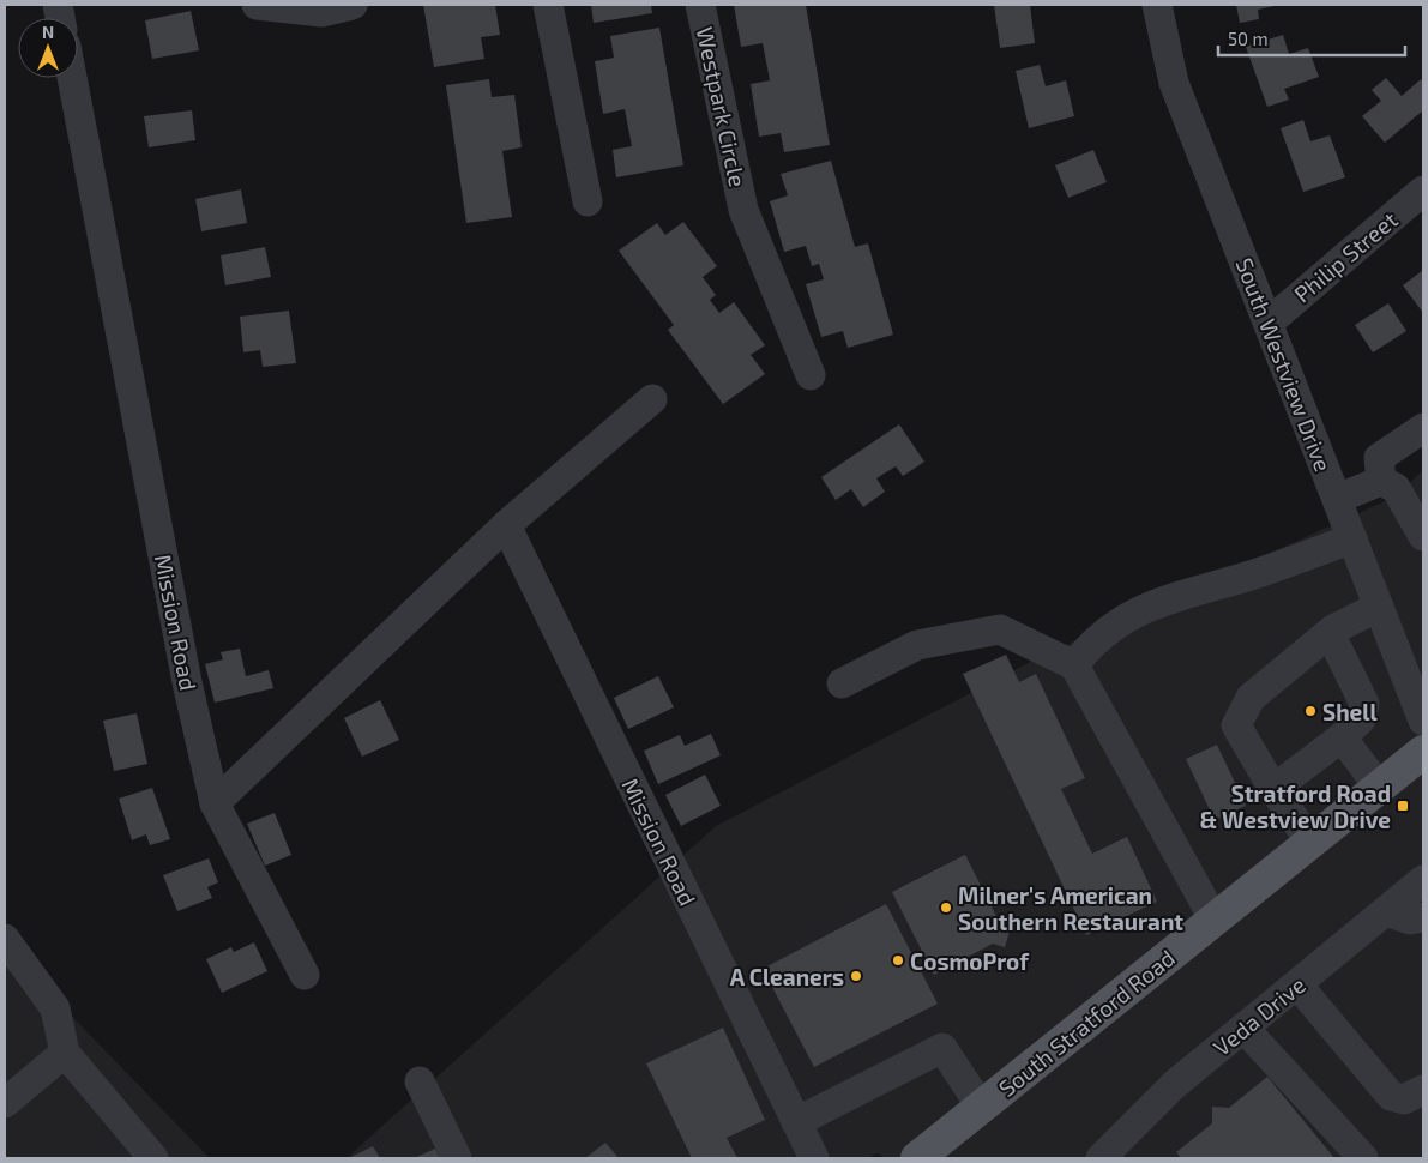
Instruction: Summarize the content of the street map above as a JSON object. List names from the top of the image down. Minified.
{"streets":{"main road":["South Stratford Road"],"street":["Westpark Circle","Philip Street","South Westview Drive","Mission Road","Veda Drive"]},"crossings":[["Philip Street","South Westview Drive"]],"places":{"other":["Shell","Milner's American Southern Restaurant","CosmoProf","A Cleaners"],"transit":["Stratford Road & Westview Drive"]},"scale_bar":"50 m","north":"top"}
